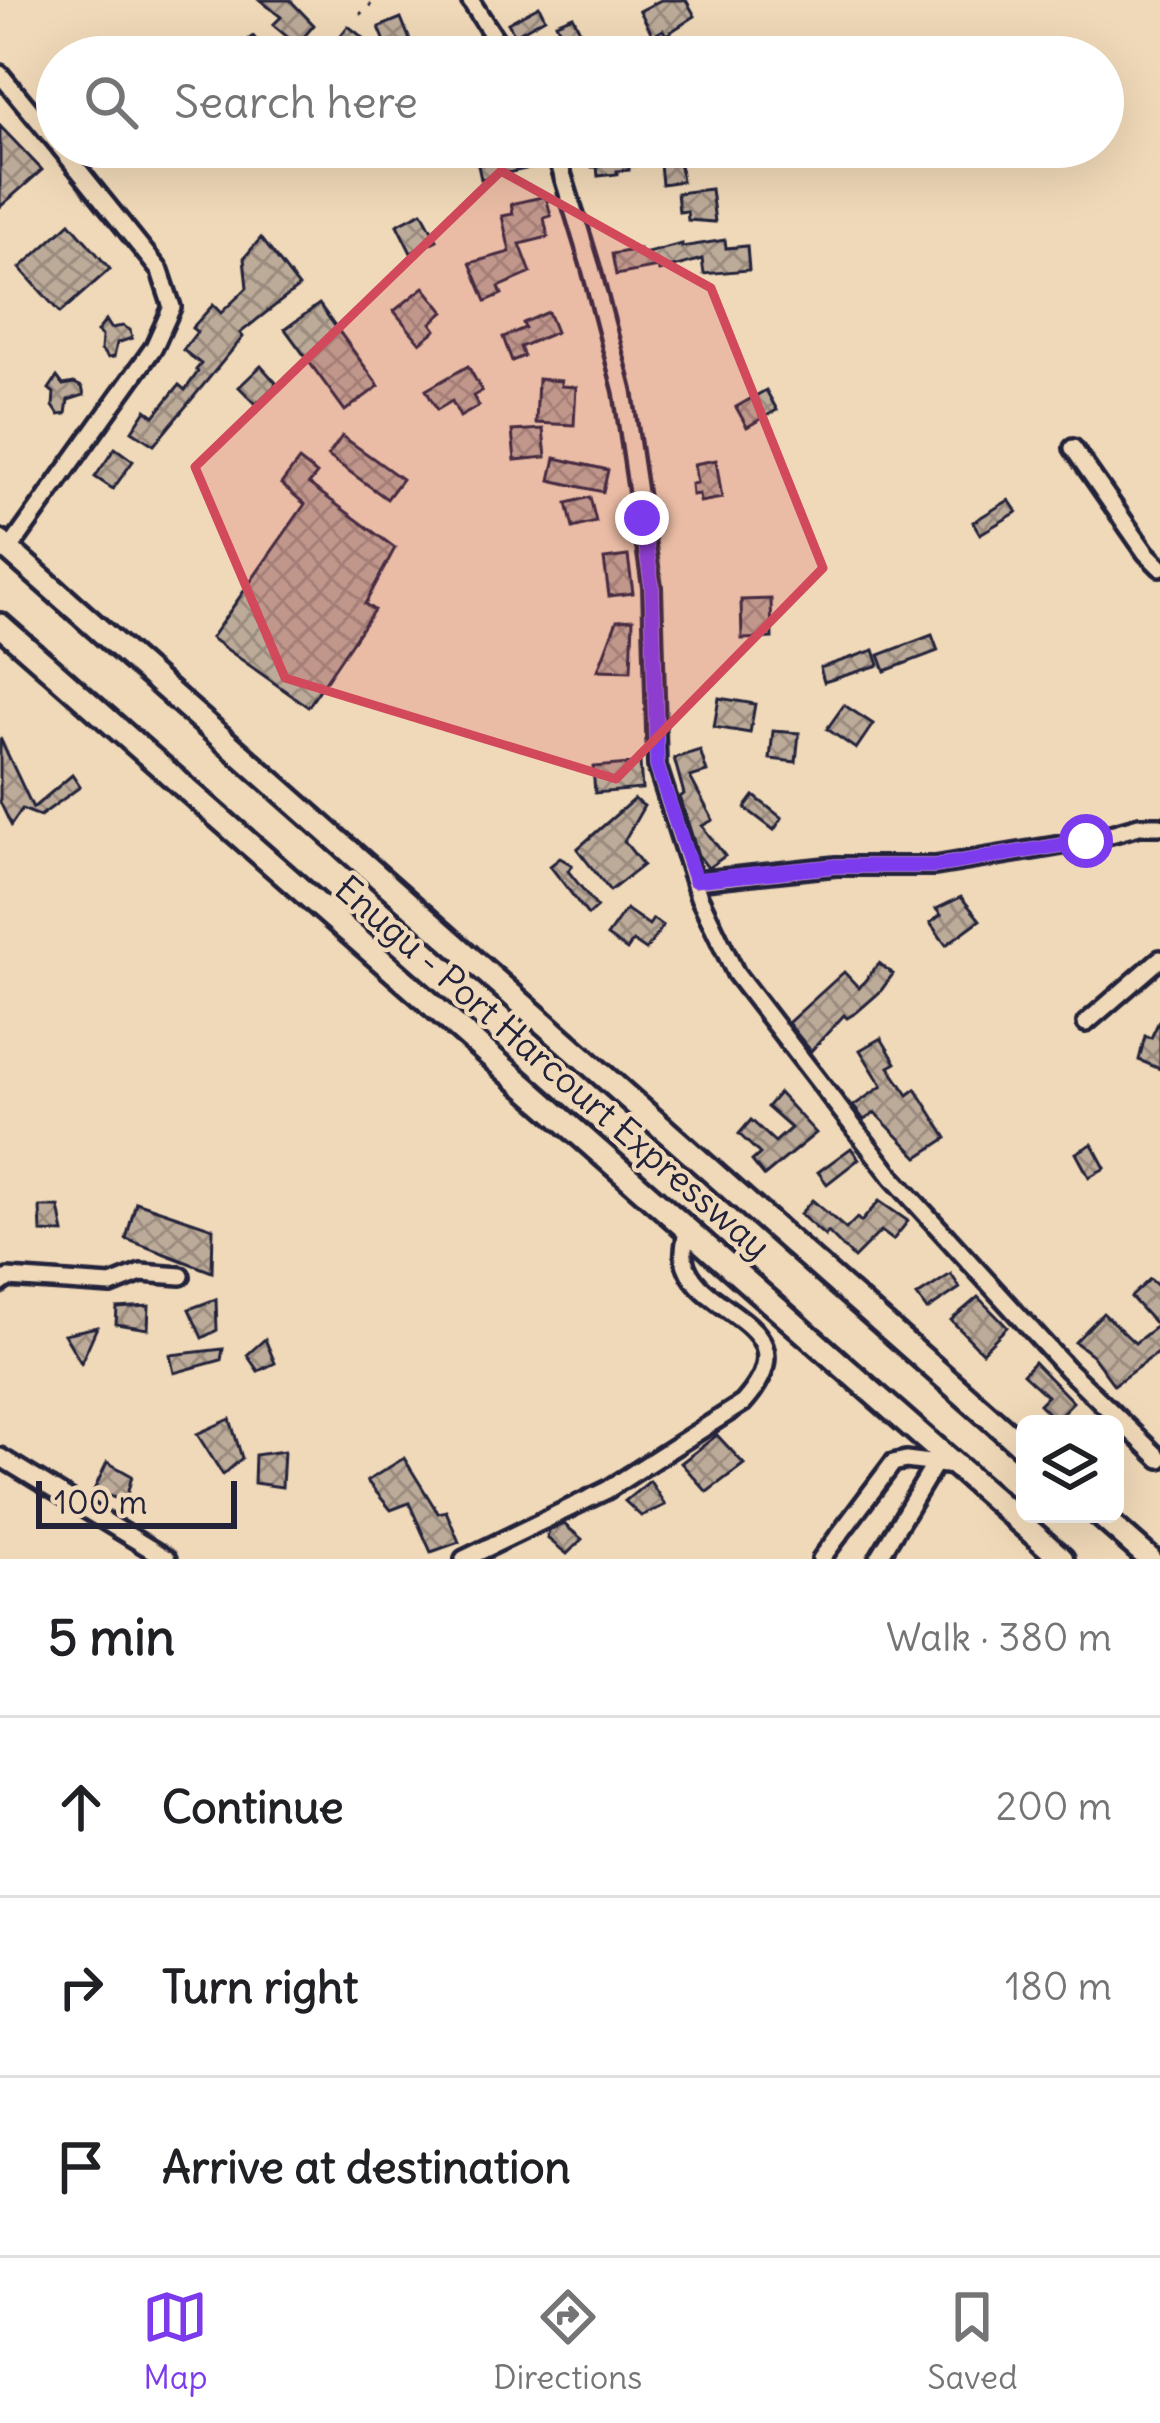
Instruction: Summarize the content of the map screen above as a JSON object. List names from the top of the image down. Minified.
{"streets":{"highway":["Enugu - Port Harcourt Expressway"]},"scale_bar":"100 m","page":{"search":"Search here","scale":"100 m","heading":["5 min","Walk · 380 m"],"list":[["Continue","200 m"],["Turn right","180 m"],"Arrive at destination"],"nav":["Map","Directions","Saved"]}}
